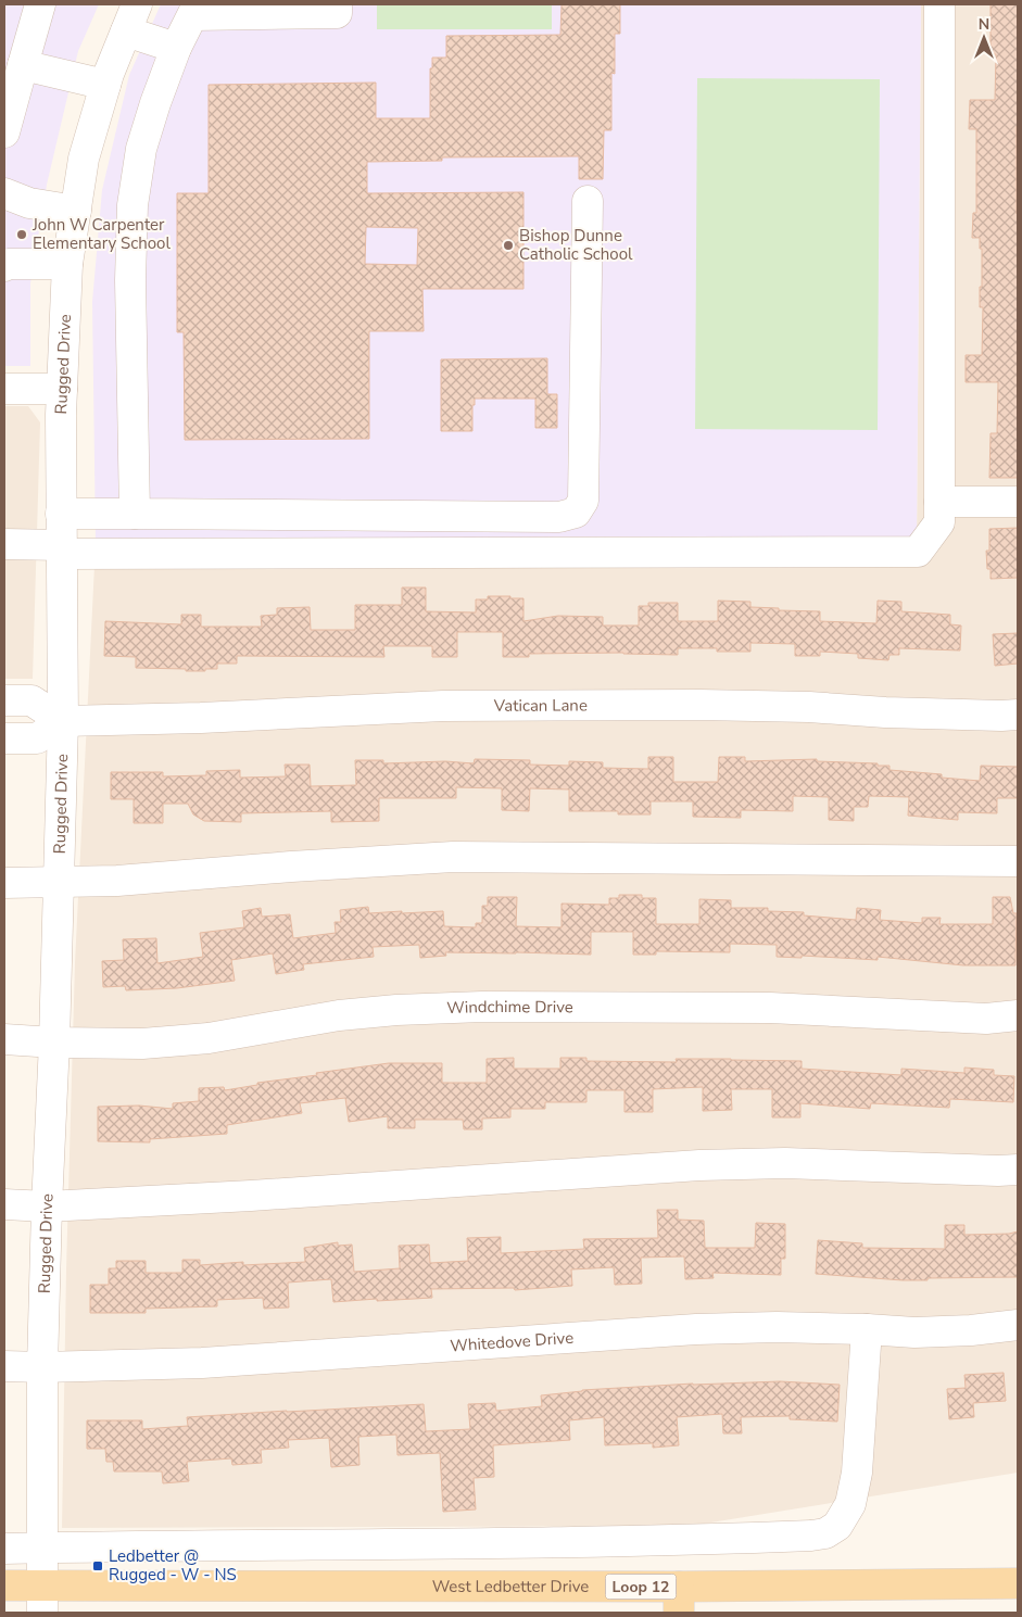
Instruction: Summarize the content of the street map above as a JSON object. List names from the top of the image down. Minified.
{"streets":{"main road":["West Ledbetter Drive","Loop 12"],"street":["Rugged Drive","Vatican Lane","Windchime Drive","Whitedove Drive"]},"crossings":[["Rugged Drive","Vatican Lane"],["Rugged Drive","Windchime Drive"],["Rugged Drive","Whitedove Drive"],["Rugged Drive","West Ledbetter Drive"]],"places":{"other":["John W Carpenter Elementary School","Bishop Dunne Catholic School"],"transit":["Ledbetter @ Rugged - W - NS"]},"north":"top"}
